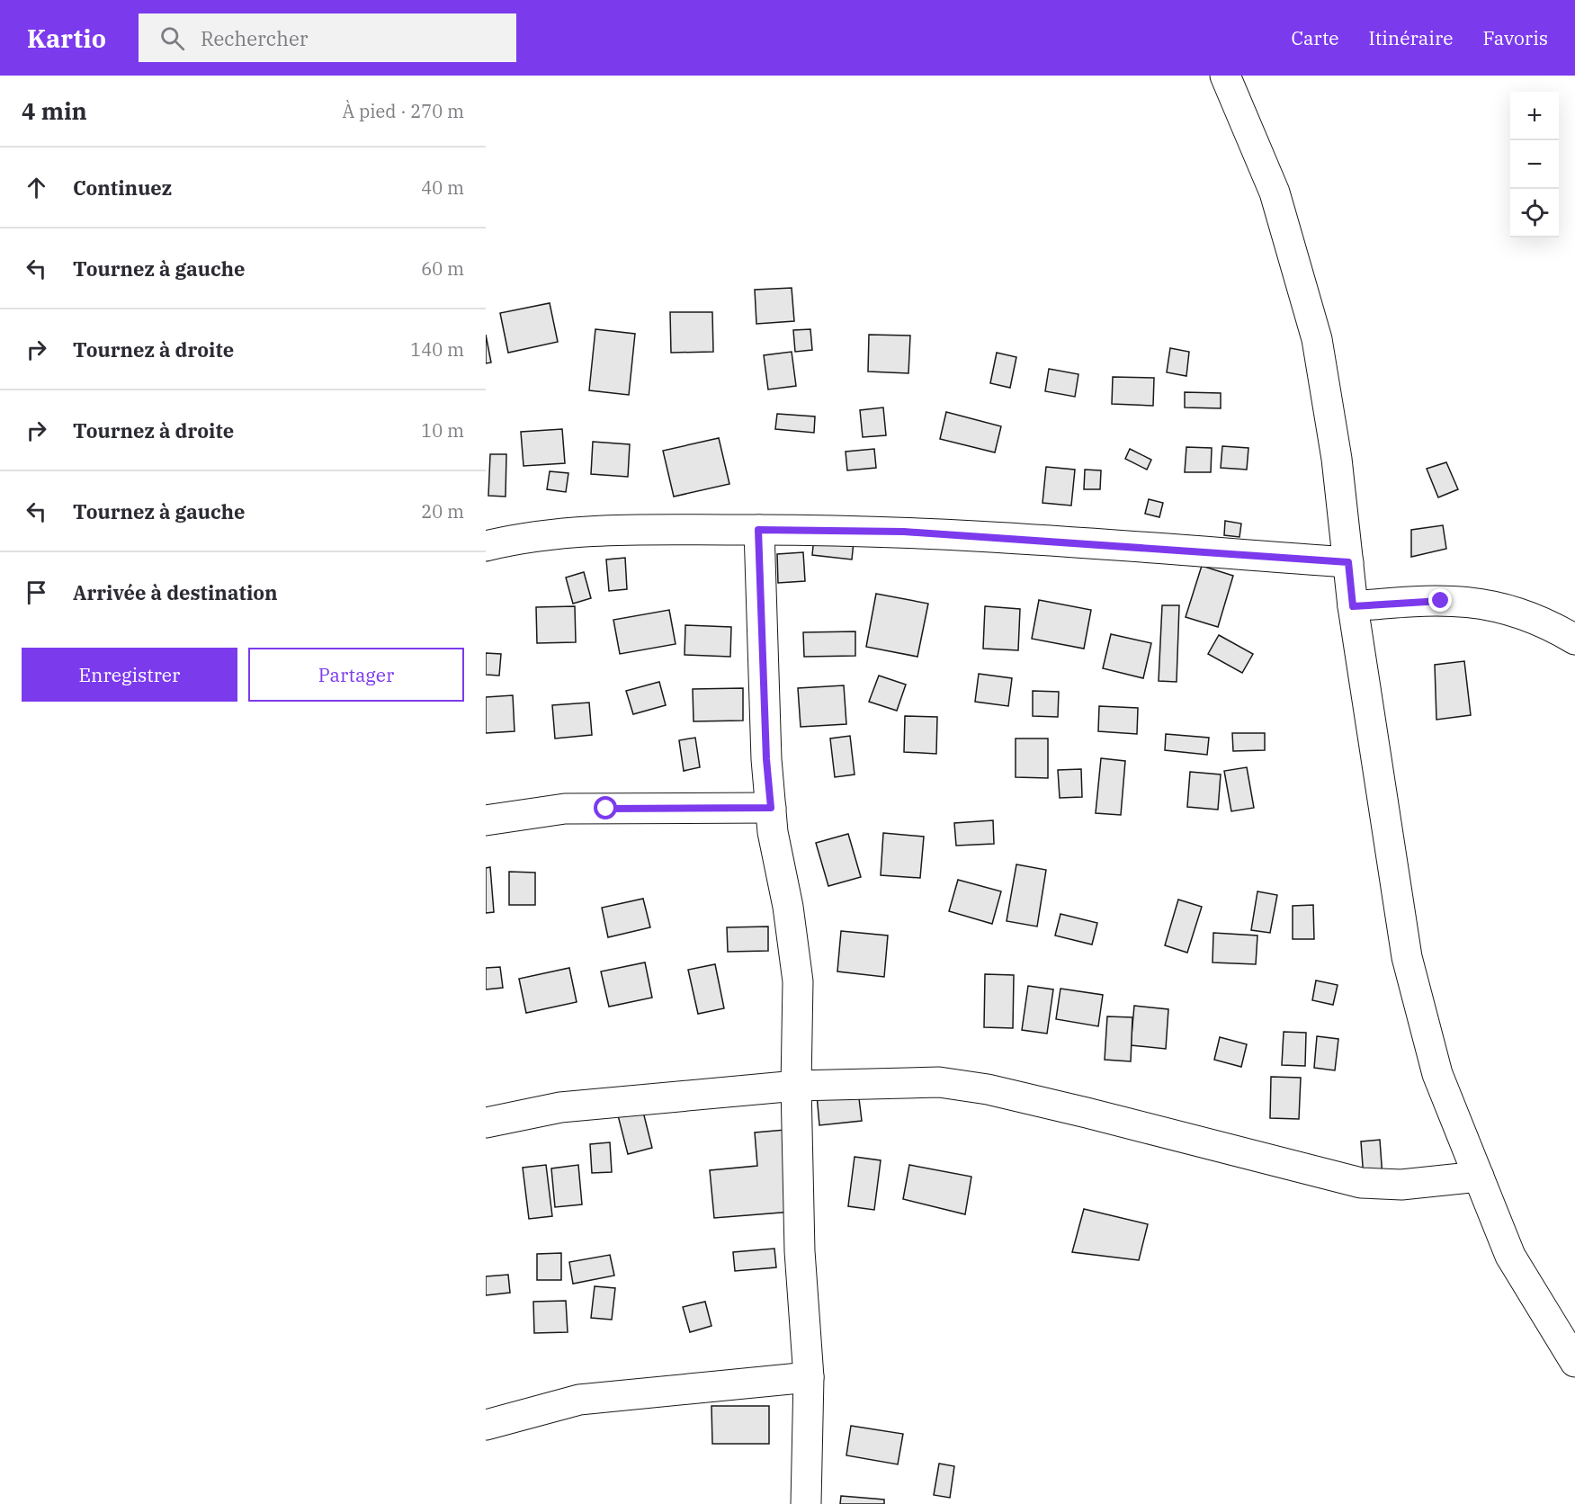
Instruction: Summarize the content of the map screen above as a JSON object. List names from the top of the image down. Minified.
{"page":{"header":"Kartio","search":"Rechercher","nav":["Carte","Itinéraire","Favoris"],"heading":["4 min","À pied · 270 m"],"map_buttons":["+","−"],"list":[["Continuez","40 m"],["Tournez à gauche","60 m"],["Tournez à droite","140 m"],["Tournez à droite","10 m"],["Tournez à gauche","20 m"],"Arrivée à destination"],"buttons":["Enregistrer","Partager"]}}
